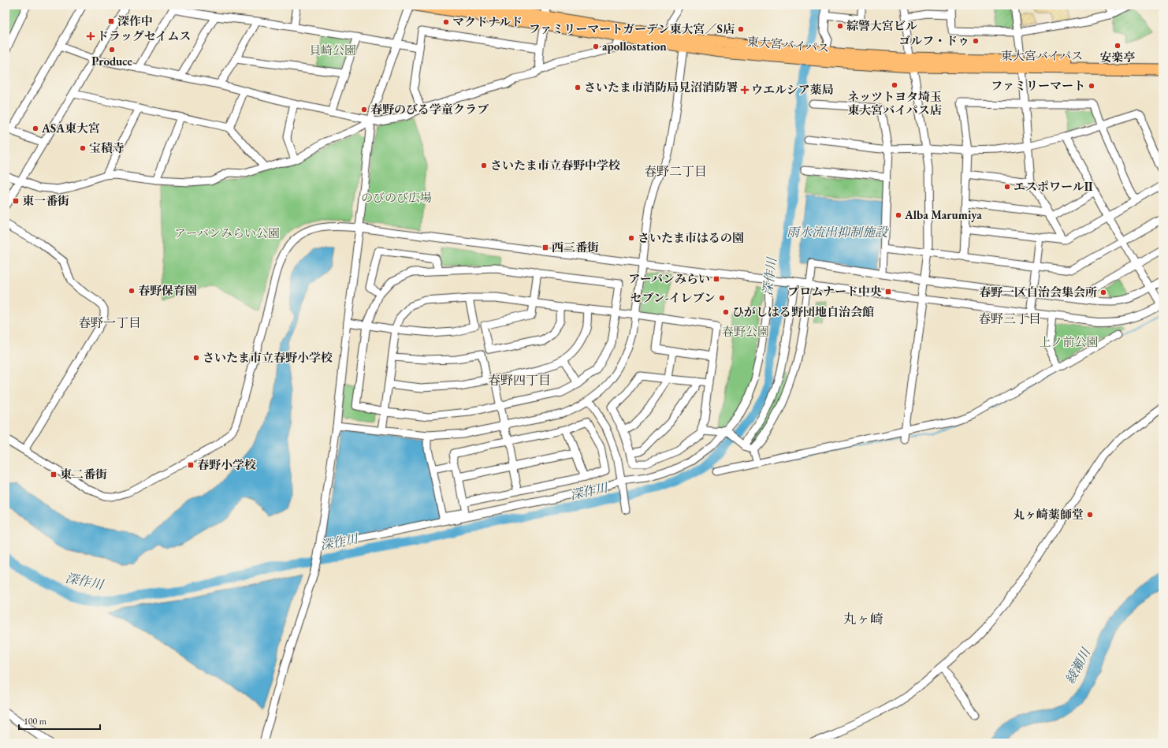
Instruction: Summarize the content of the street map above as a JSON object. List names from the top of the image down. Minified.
{"streets":{"highway":["東大宮バイパス"]},"districts":["春野二丁目","春野三丁目","春野一丁目","春野四丁目","丸ヶ崎"],"water":["雨水流出抑制施設","深作川","綾瀬川"],"parks":["貝崎公園","のびのび広場","アーバンみらい公園","春野公園","上ノ前公園"],"places":{"transit":["深作中","東一番街","西三番街","アーバンみらい","プロムナード中央","春野小学校","東二番街"],"other":["マクドナルド","綜警大宮ビル","ファミリーマートガーデン東大宮／S店","ゴルフ・ドゥ","安楽亭","apollostation","Produce","ネッツトヨタ埼玉 東大宮バイパス店","ファミリーマート","さいたま市消防局見沼消防署","春野のびる学童クラブ","ASA東大宮","宝積寺","さいたま市立春野中学校","エスポワールⅡ","Alba Marumiya","さいたま市はるの園","春野保育園","春野一区自治会集会所","セブン-イレブン","ひがしはる野団地自治会館","さいたま市立春野小学校","丸ヶ崎薬師堂"],"health":["ドラッグセイムス","ウエルシア薬局"]},"scale_bar":"100 m"}
